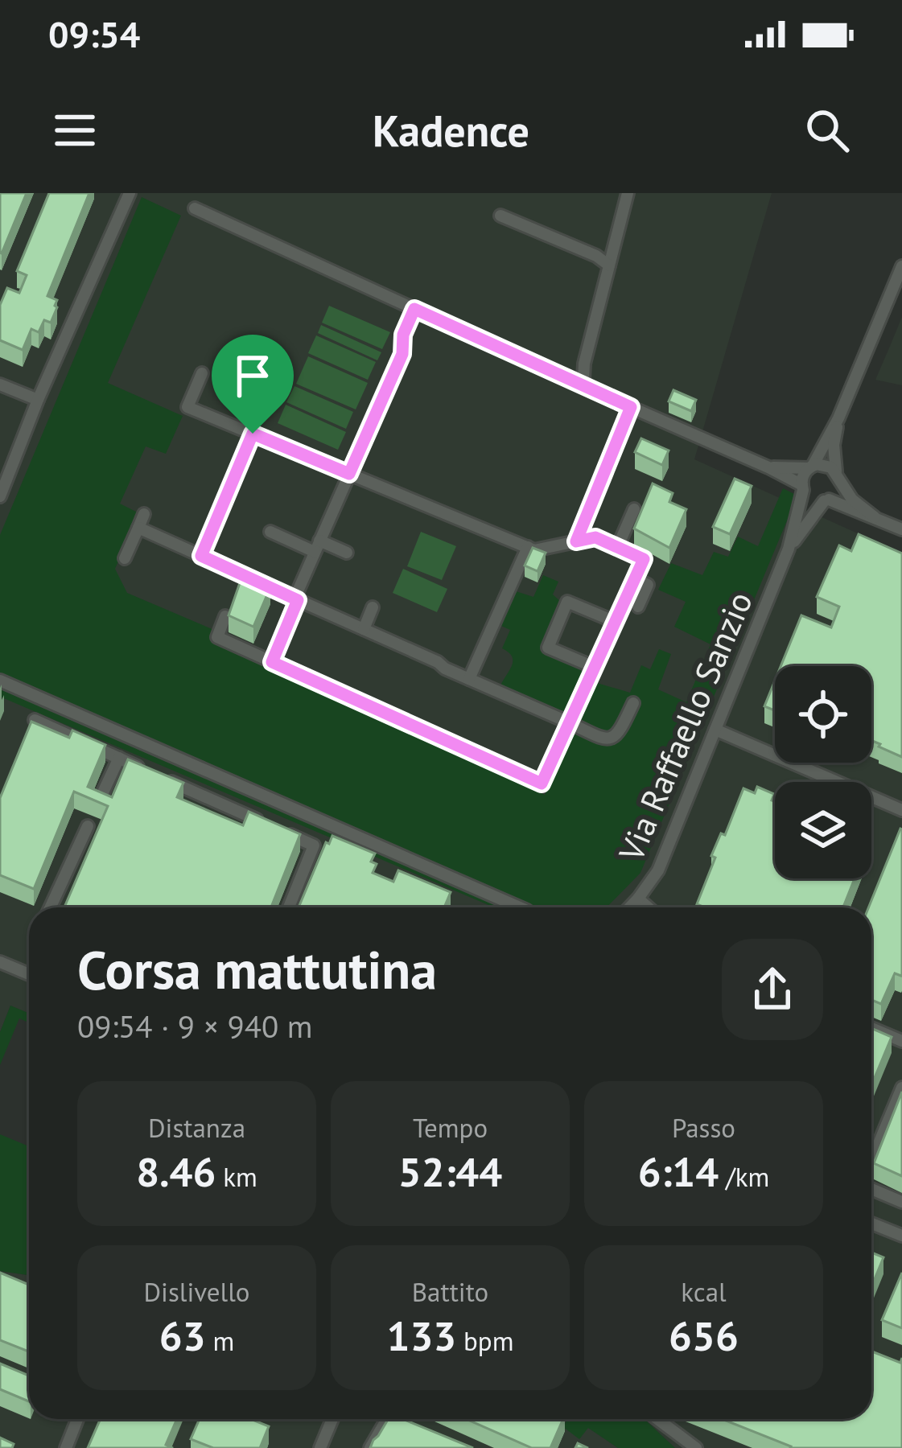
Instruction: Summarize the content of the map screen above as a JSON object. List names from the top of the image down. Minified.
{"streets":{"street":["Via Raffaello Sanzio"]},"page":{"status":"09:54","header":"Kadence","heading":["Corsa mattutina","09:54 · 9 × 940 m"],"stats":[["Distanza","8.46 km"],["Tempo","52:44"],["Passo","6:14 /km"],["Dislivello","63 m"],["Battito","133 bpm"],["kcal","656"]]}}
